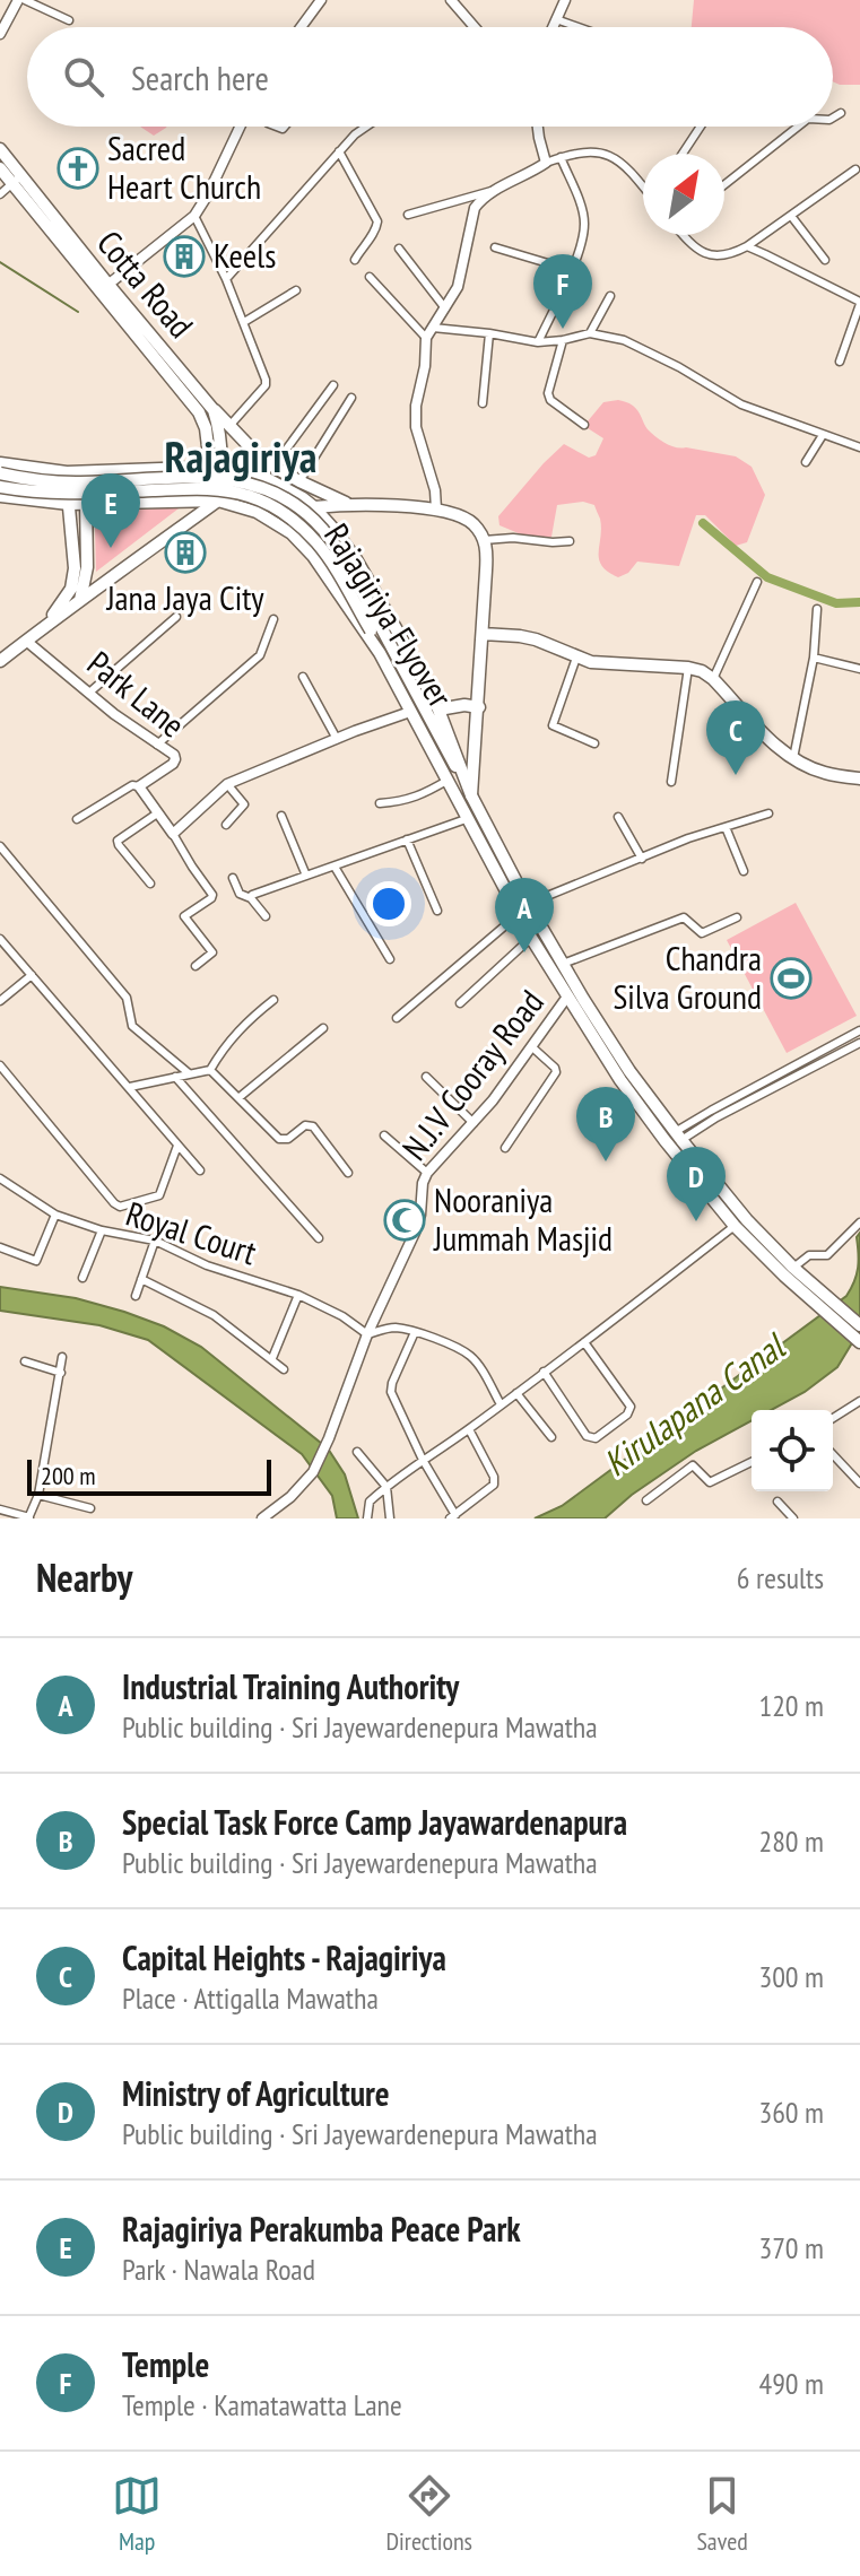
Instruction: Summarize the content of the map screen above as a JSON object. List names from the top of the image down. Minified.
{"streets":{"main road":["Cotta Road","Rajagiriya Flyover"],"street":["Park Lane","N.J.V Cooray Road","Royal Court"]},"crossings":[["N.J.V Cooray Road","Royal Court"]],"districts":["Rajagiriya"],"water":["Kirulapana Canal"],"places":{"church":["Sacred Heart Church"],"building":["Keels","Jana Jaya City"],"sports":["Chandra Silva Ground"],"mosque":["Nooraniya Jummah Masjid"]},"scale_bar":"200 m","north":"top right","page":{"search":"Search here","pins":["F","E","C","A","B","D"],"scale":"200 m","heading":["Nearby","6 results"],"list":[{"mark":"A","name":"Industrial Training Authority","note":"Public building · Sri Jayewardenepura Mawatha","value":"120 m"},{"mark":"B","name":"Special Task Force Camp Jayawardenapura","note":"Public building · Sri Jayewardenepura Mawatha","value":"280 m"},{"mark":"C","name":"Capital Heights - Rajagiriya","note":"Place · Attigalla Mawatha","value":"300 m"},{"mark":"D","name":"Ministry of Agriculture","note":"Public building · Sri Jayewardenepura Mawatha","value":"360 m"},{"mark":"E","name":"Rajagiriya Perakumba Peace Park","note":"Park · Nawala Road","value":"370 m"},{"mark":"F","name":"Temple","note":"Temple · Kamatawatta Lane","value":"490 m"}],"nav":["Map","Directions","Saved"]}}
